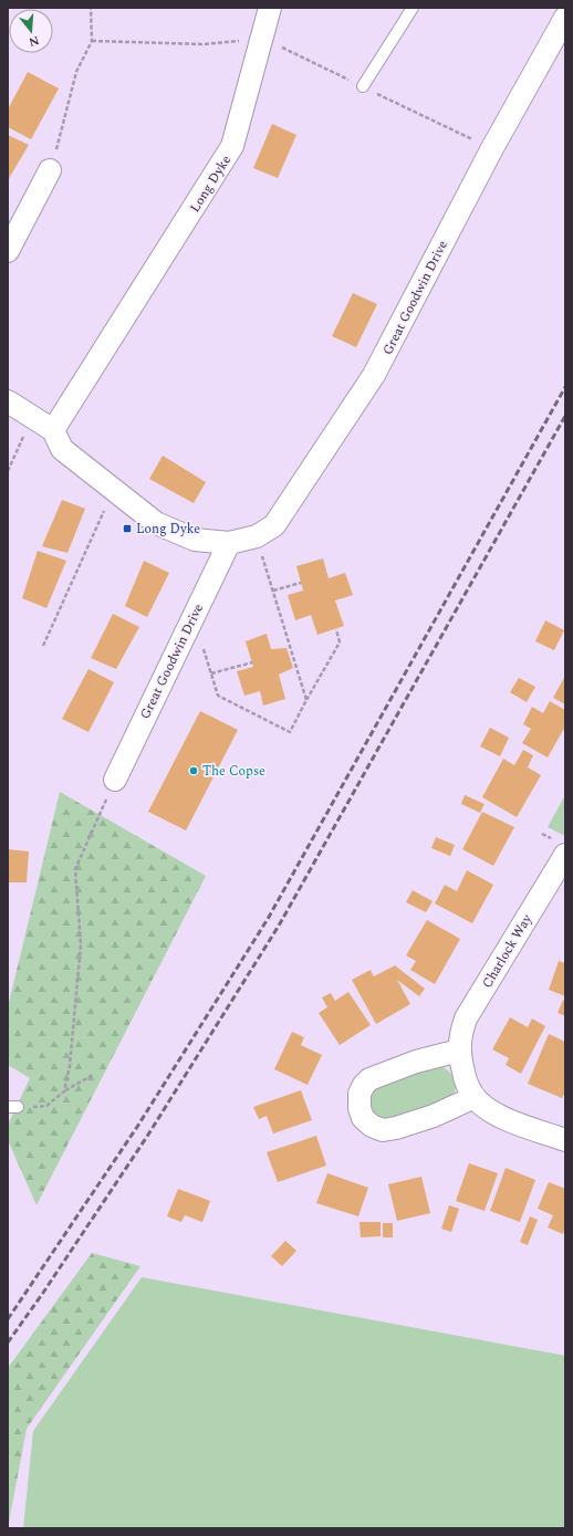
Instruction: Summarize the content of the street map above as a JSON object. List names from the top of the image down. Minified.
{"streets":{"street":["Long Dyke","Great Goodwin Drive","Charlock Way"]},"crossings":[["Long Dyke","Great Goodwin Drive"]],"places":{"transit":["Long Dyke"],"other":["The Copse"]},"north":"bottom"}
